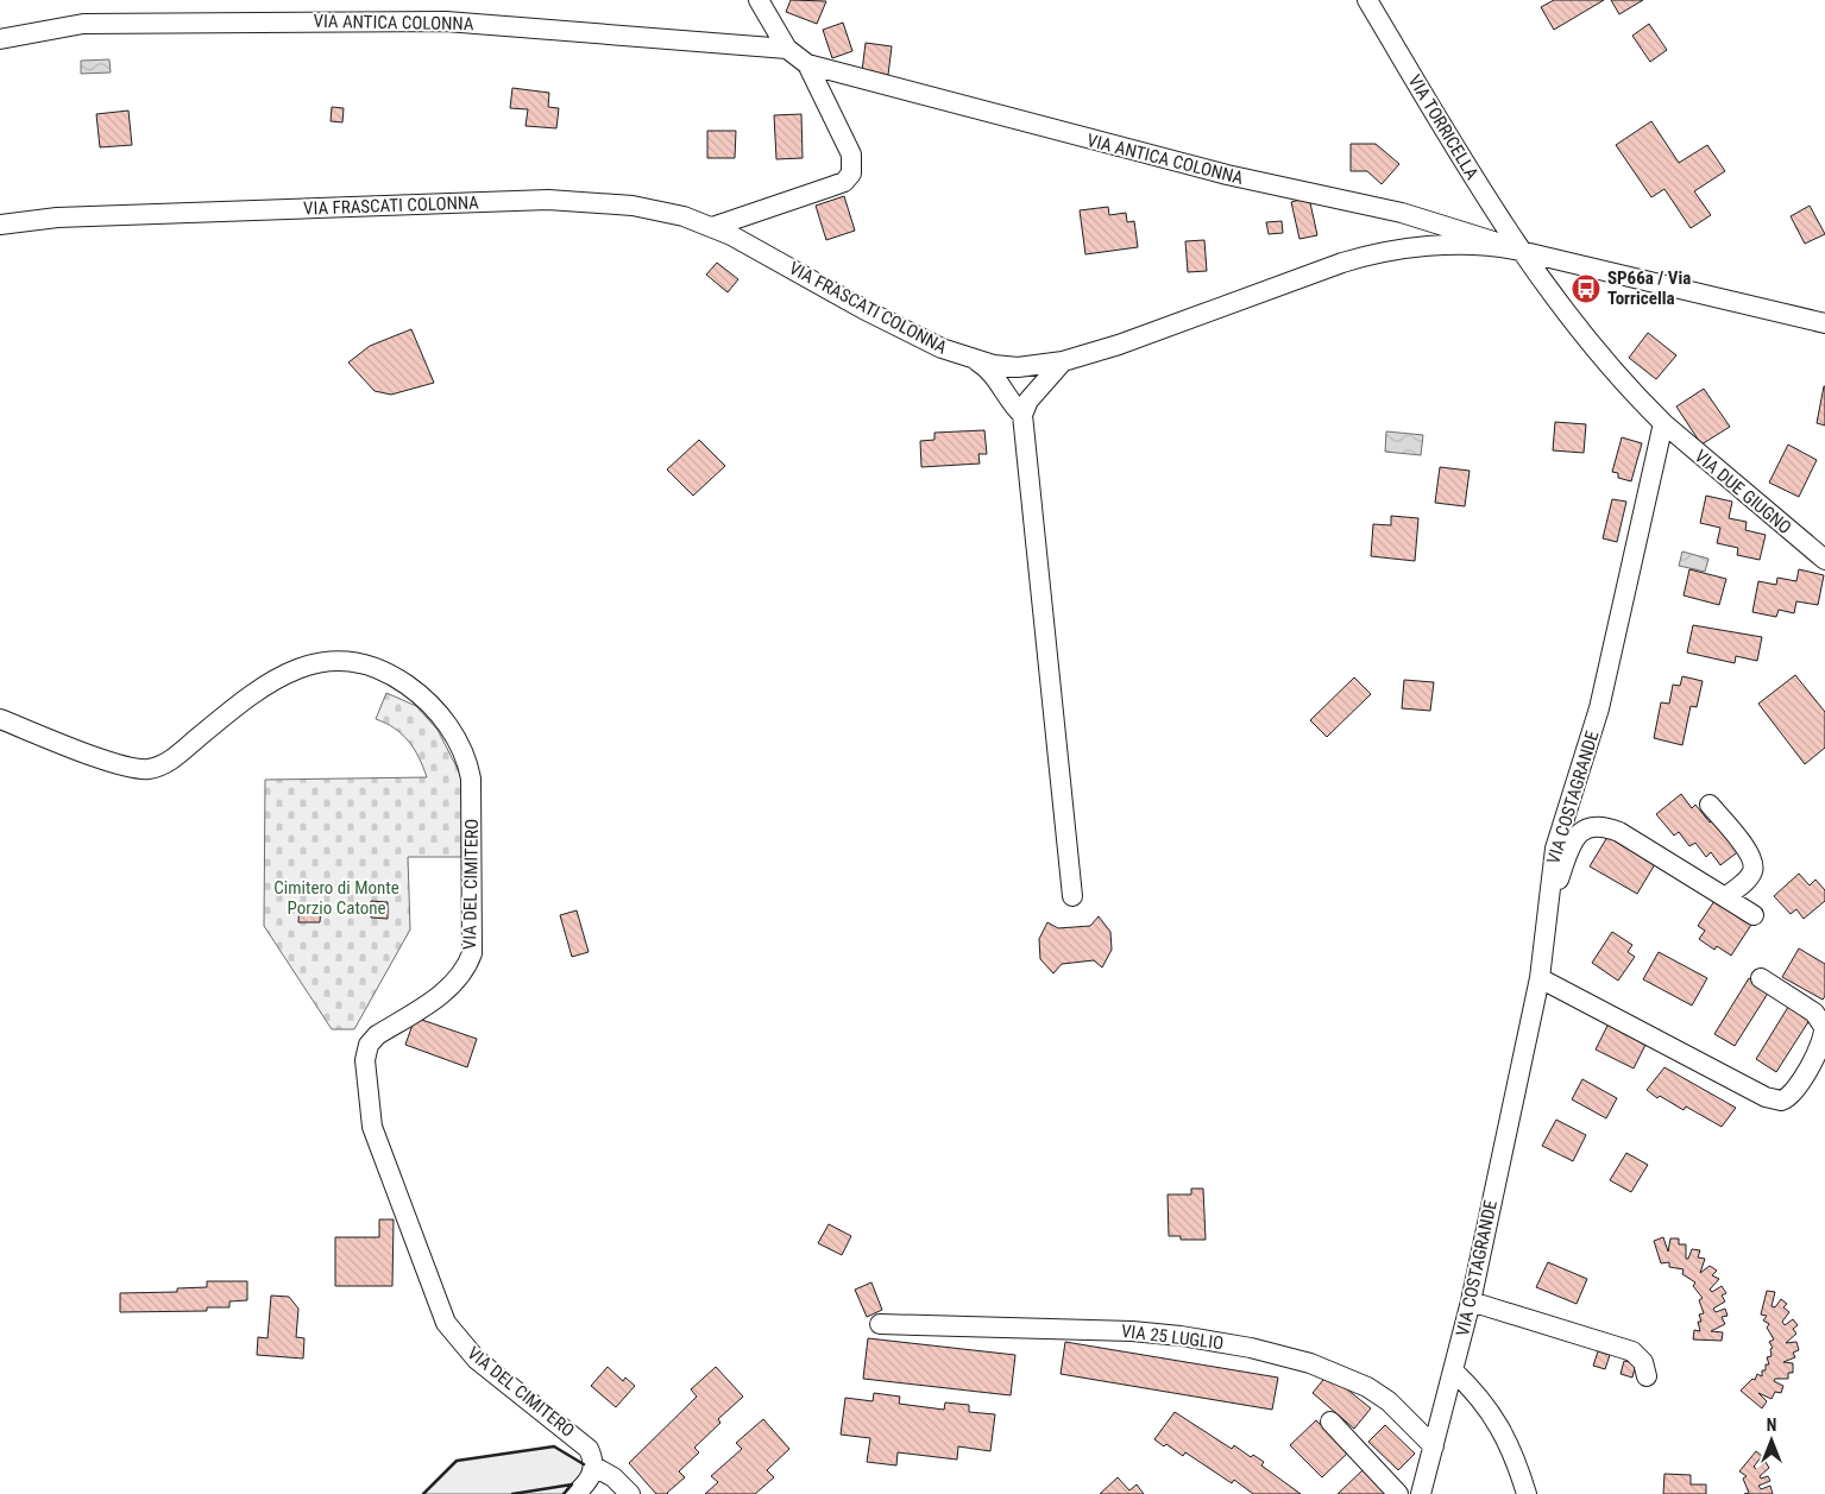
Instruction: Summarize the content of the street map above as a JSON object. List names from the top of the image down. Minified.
{"streets":{"street":["VIA ANTICA COLONNA","VIA TORRICELLA","VIA FRASCATI COLONNA","VIA DUE GIUGNO","VIA COSTAGRANDE","VIA DEL CIMITERO","VIA 25 LUGLIO"]},"crossings":[["VIA ANTICA COLONNA","VIA TORRICELLA"],["VIA ANTICA COLONNA","VIA FRASCATI COLONNA"],["VIA TORRICELLA","VIA FRASCATI COLONNA"],["VIA DUE GIUGNO","VIA COSTAGRANDE"],["VIA COSTAGRANDE","VIA 25 LUGLIO"]],"parks":["Cimitero di Monte Porzio Catone"],"places":{"bus stop":["SP66a / Via Torricella"]},"north":"top"}
